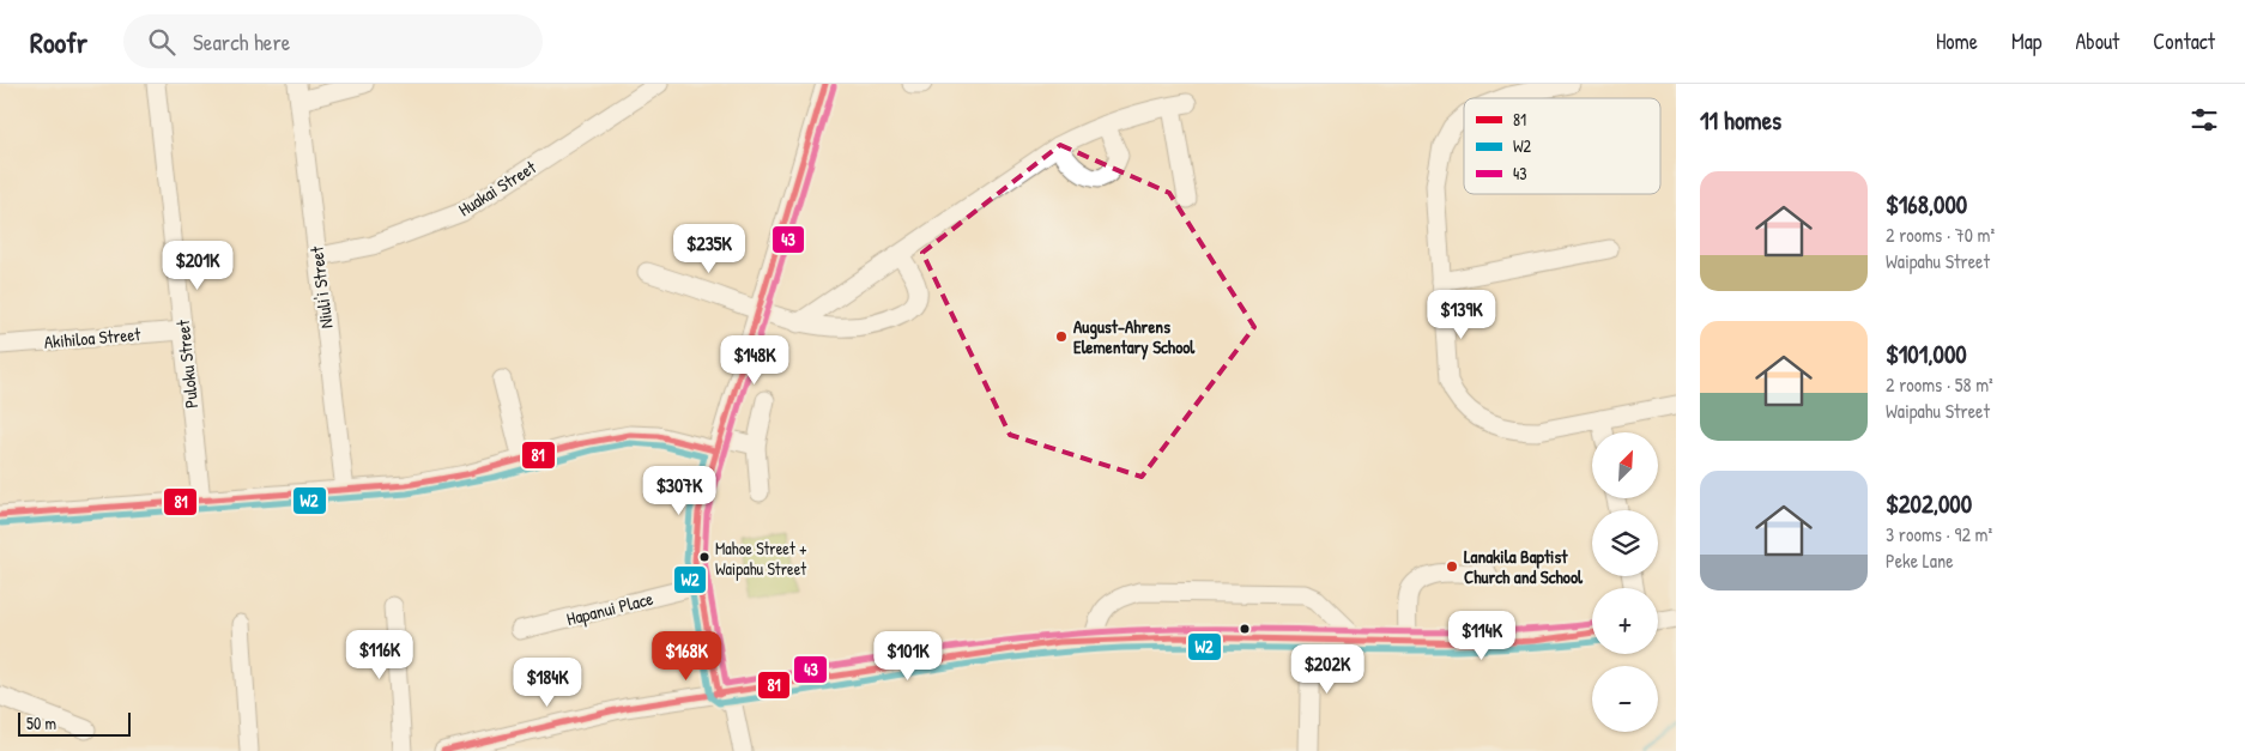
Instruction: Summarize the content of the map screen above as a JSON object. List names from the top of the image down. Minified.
{"streets":{"street":["Huakai Street","Niuli'i Street","Akihiloa Street","Puloku Street","Hapanui Place"]},"crossings":[["Huakai Street","Niuli'i Street"],["Akihiloa Street","Puloku Street"]],"places":["August-Ahrens Elementary School","Mahoe Street + Waipahu Street","Lanakila Baptist Church and School"],"lines":["transit line 81","transit line 43","transit line W2"],"legend":["81","W2","43"],"scale_bar":"50 m","north":"top right","page":{"header":"Roofr","search":"Search here","nav":["Home","Map","About","Contact"],"heading":"11 homes","list":[{"name":"$168,000","note":"2 rooms · 70 m² · Waipahu Street"},{"name":"$101,000","note":"2 rooms · 58 m² · Waipahu Street"},{"name":"$202,000","note":"3 rooms · 92 m² · Peke Lane"}],"price":["$235K","$201K","$139K","$148K","$307K","$114K","$116K","$168K","$101K","$202K","$184K"],"map_buttons":["+","−"],"scale":"50 m"}}
